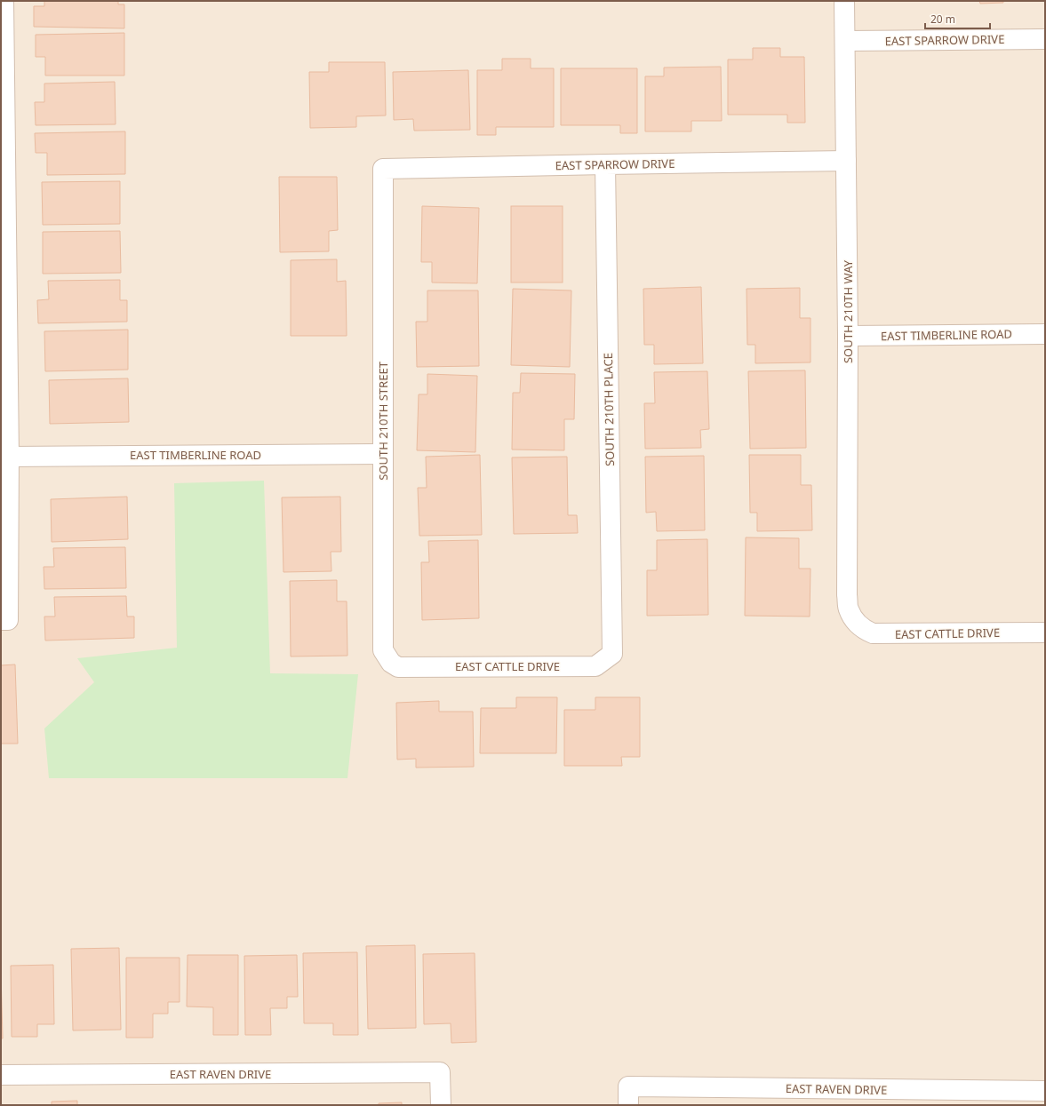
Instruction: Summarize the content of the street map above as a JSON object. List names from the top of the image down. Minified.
{"streets":{"street":["EAST SPARROW DRIVE","SOUTH 210TH WAY","EAST TIMBERLINE ROAD","SOUTH 210TH PLACE","SOUTH 210TH STREET","EAST CATTLE DRIVE","EAST RAVEN DRIVE"]},"crossings":[["EAST SPARROW DRIVE","SOUTH 210TH WAY"],["EAST SPARROW DRIVE","SOUTH 210TH PLACE"],["EAST SPARROW DRIVE","SOUTH 210TH STREET"],["SOUTH 210TH WAY","EAST TIMBERLINE ROAD"],["SOUTH 210TH WAY","EAST CATTLE DRIVE"],["EAST TIMBERLINE ROAD","SOUTH 210TH STREET"],["SOUTH 210TH PLACE","EAST CATTLE DRIVE"],["SOUTH 210TH STREET","EAST CATTLE DRIVE"]],"scale_bar":"20 m"}
